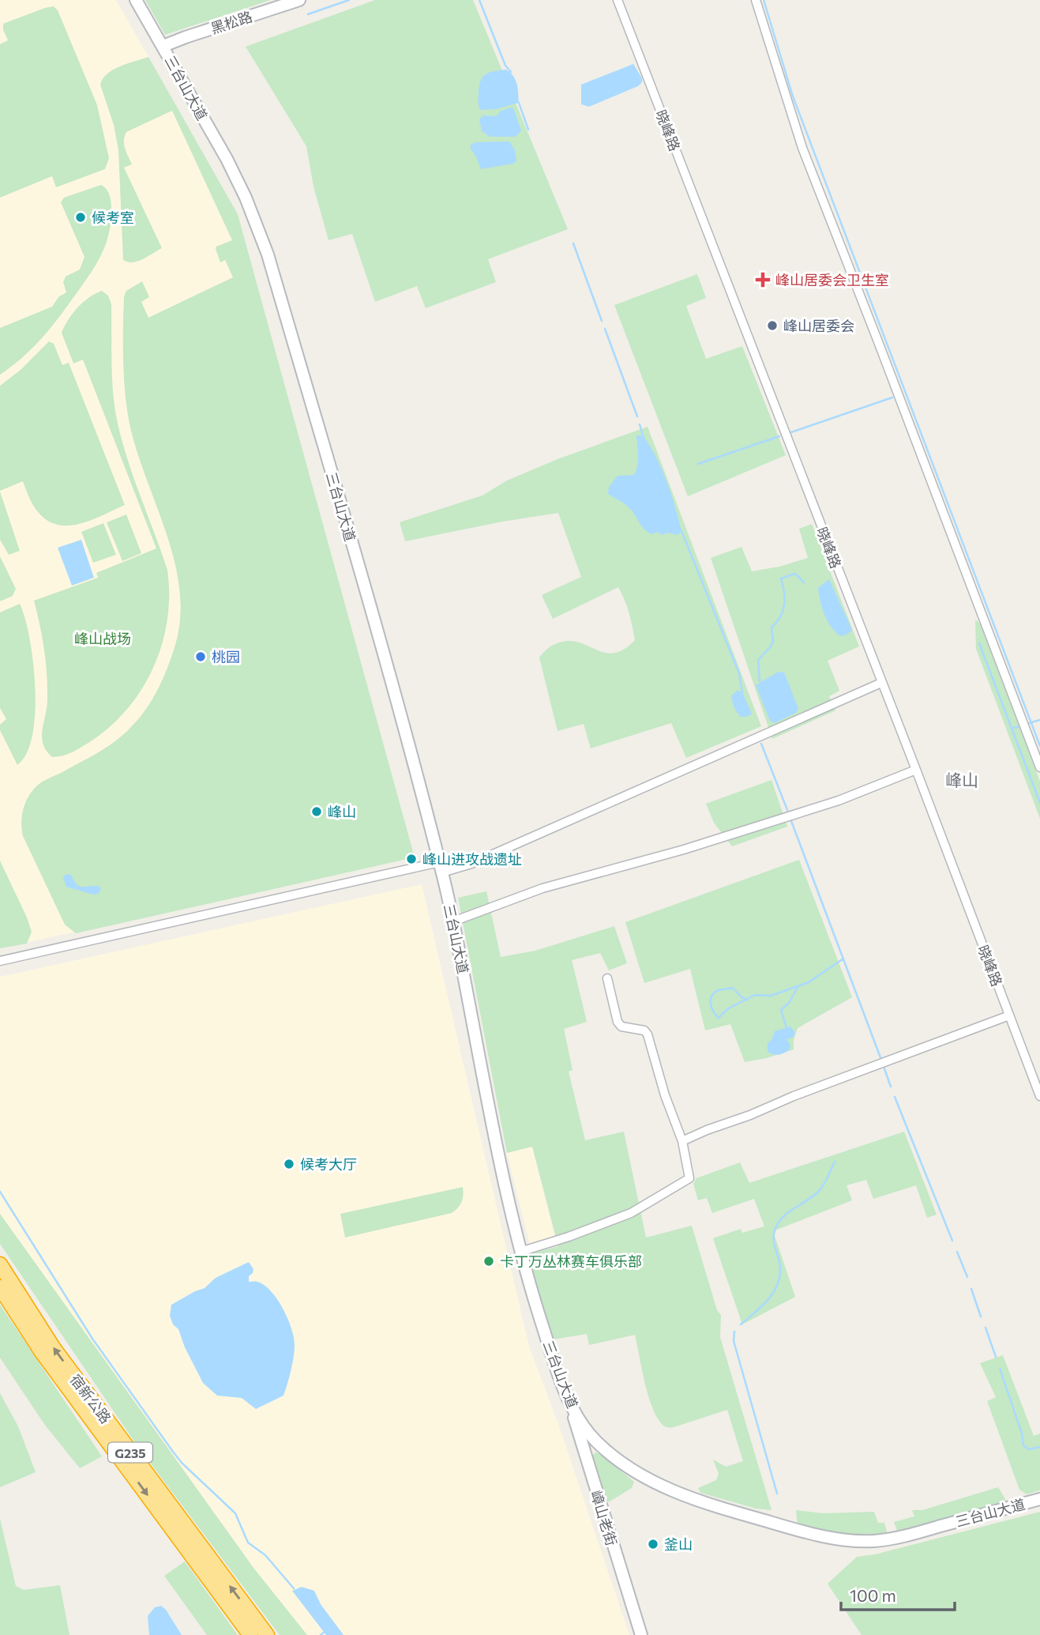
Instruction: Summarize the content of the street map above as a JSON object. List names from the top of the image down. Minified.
{"streets":{"highway":["宿新公路","G235"],"main road":["黑松路","三台山大道","嶂山老街"],"street":["晓峰路"]},"crossings":[["黑松路","三台山大道"],["三台山大道","嶂山老街"]],"districts":["峰山"],"parks":["峰山战场"],"places":{"other":["候考室","峰山居委会","桃园","峰山","峰山进攻战遗址","候考大厅","卡丁万丛林赛车俱乐部","釜山"],"health":["峰山居委会卫生室"]},"scale_bar":"100 m"}
